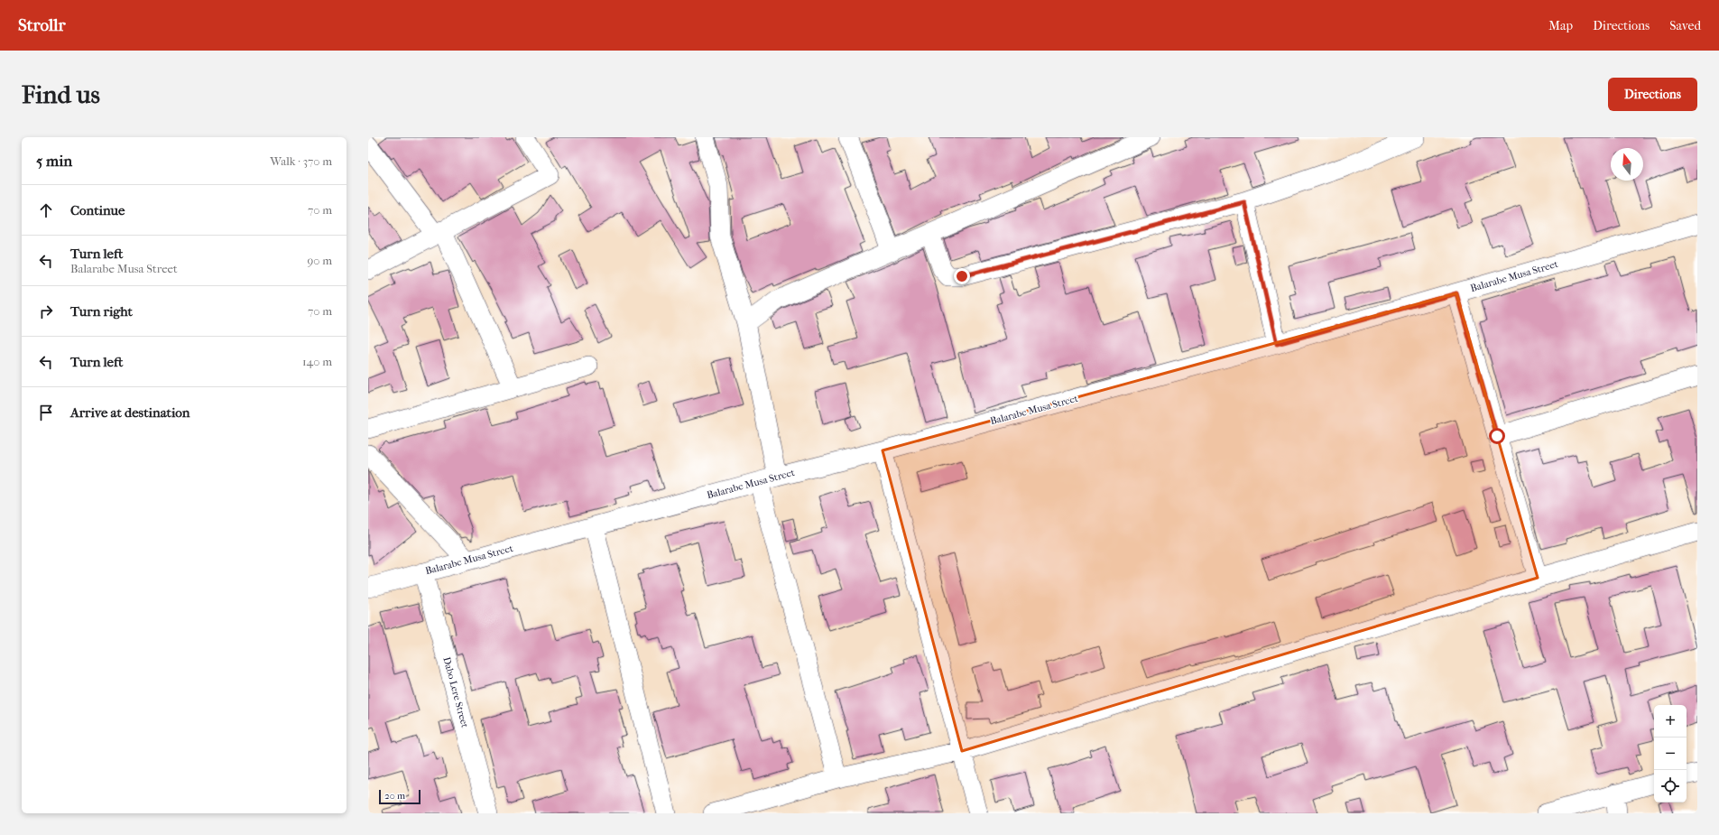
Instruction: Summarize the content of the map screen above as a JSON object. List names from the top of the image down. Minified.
{"streets":{"street":["Balarabe Musa Street","Dabo Lere Street"]},"crossings":[["Balarabe Musa Street","Dabo Lere Street"]],"scale_bar":"20 m","north":"top","page":{"header":"Strollr","nav":["Map","Directions","Saved"],"buttons":"Directions","title":"Find us","heading":["5 min","Walk · 370 m"],"list":[["Continue","70 m"],["Turn left","Balarabe Musa Street","90 m"],["Turn right","70 m"],["Turn left","140 m"],"Arrive at destination"],"map_buttons":["+","−"],"scale":"20 m"}}
